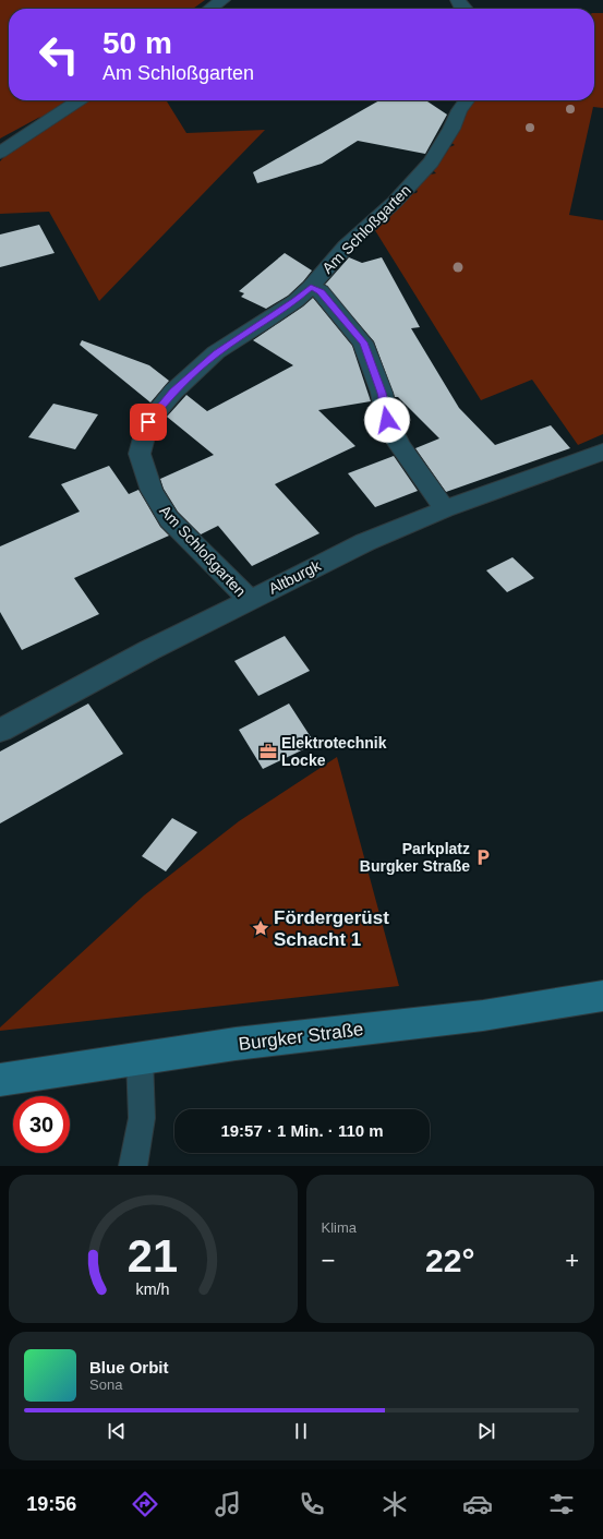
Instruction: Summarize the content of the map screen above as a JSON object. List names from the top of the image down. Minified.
{"streets":{"main road":["Burgker Straße"],"street":["Am Schloßgarten","Altburgk"]},"crossings":[["Am Schloßgarten","Altburgk"]],"places":{"office":["Elektrotechnik Locke"],"parking":["Parkplatz Burgker Straße"],"place":["Fördergerüst Schacht 1"]},"page":{"turn":["50 m","Am Schloßgarten"],"limit":"30","trip":"19:57 · 1 Min. · 110 m","tile":"Klima","heat":["−","22°","+"],"song":["Blue Orbit","Sona"],"tabs":"19:56","gauge":["21","km/h"]}}
